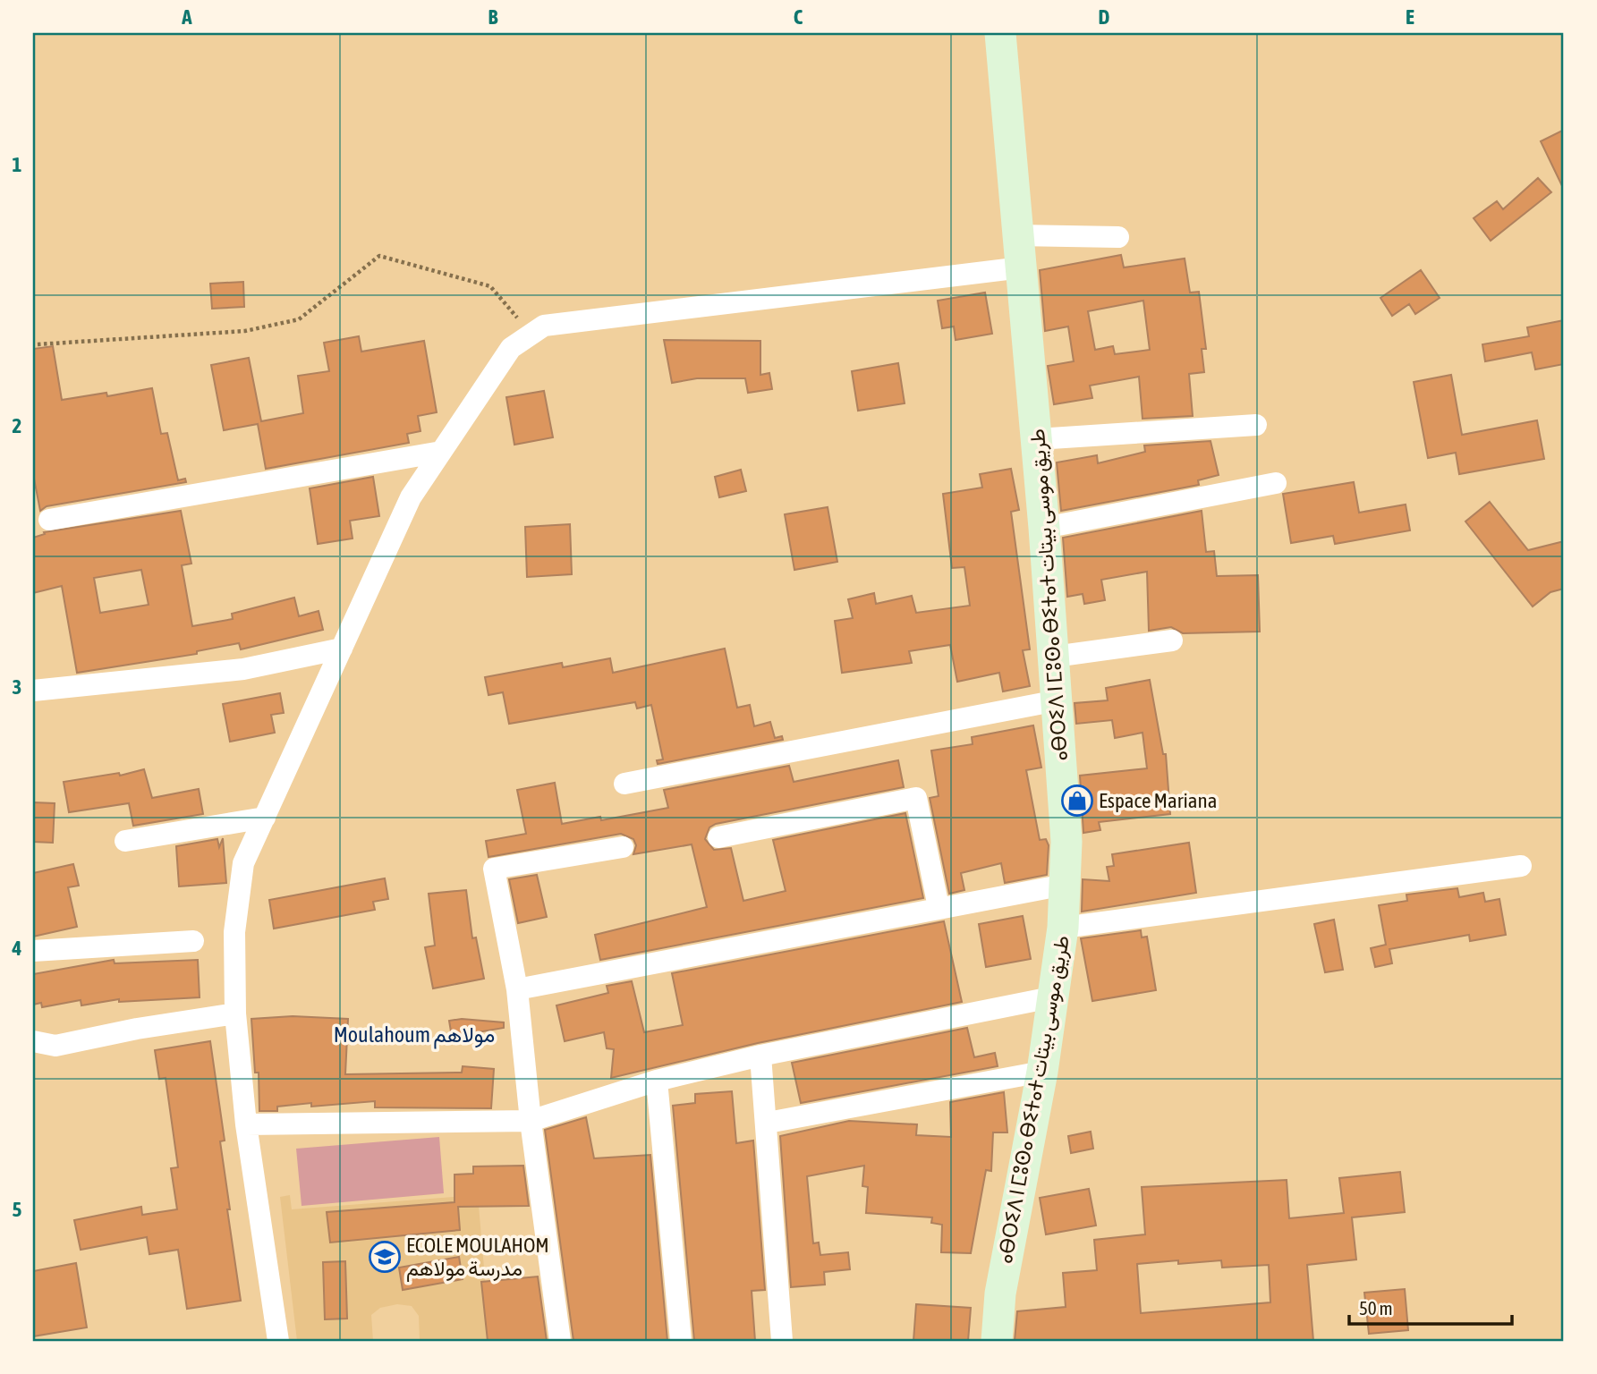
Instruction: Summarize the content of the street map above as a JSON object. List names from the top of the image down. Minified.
{"streets":{"street":["ⴰⴱⵔⵉⴷ ⵏ ⵎⵓⵙⴰ ⴱⵉⵜⴰⵜ طريق موسى بيتات"]},"districts":["Moulahoum مولاهم"],"places":{"shop":["Espace Mariana"],"school or university":["ECOLE MOULAHOM مدرسة مولاهم"]},"scale_bar":"50 m","grid":{"columns":["A","B","C","D","E"],"rows":["1","2","3","4","5"]}}
